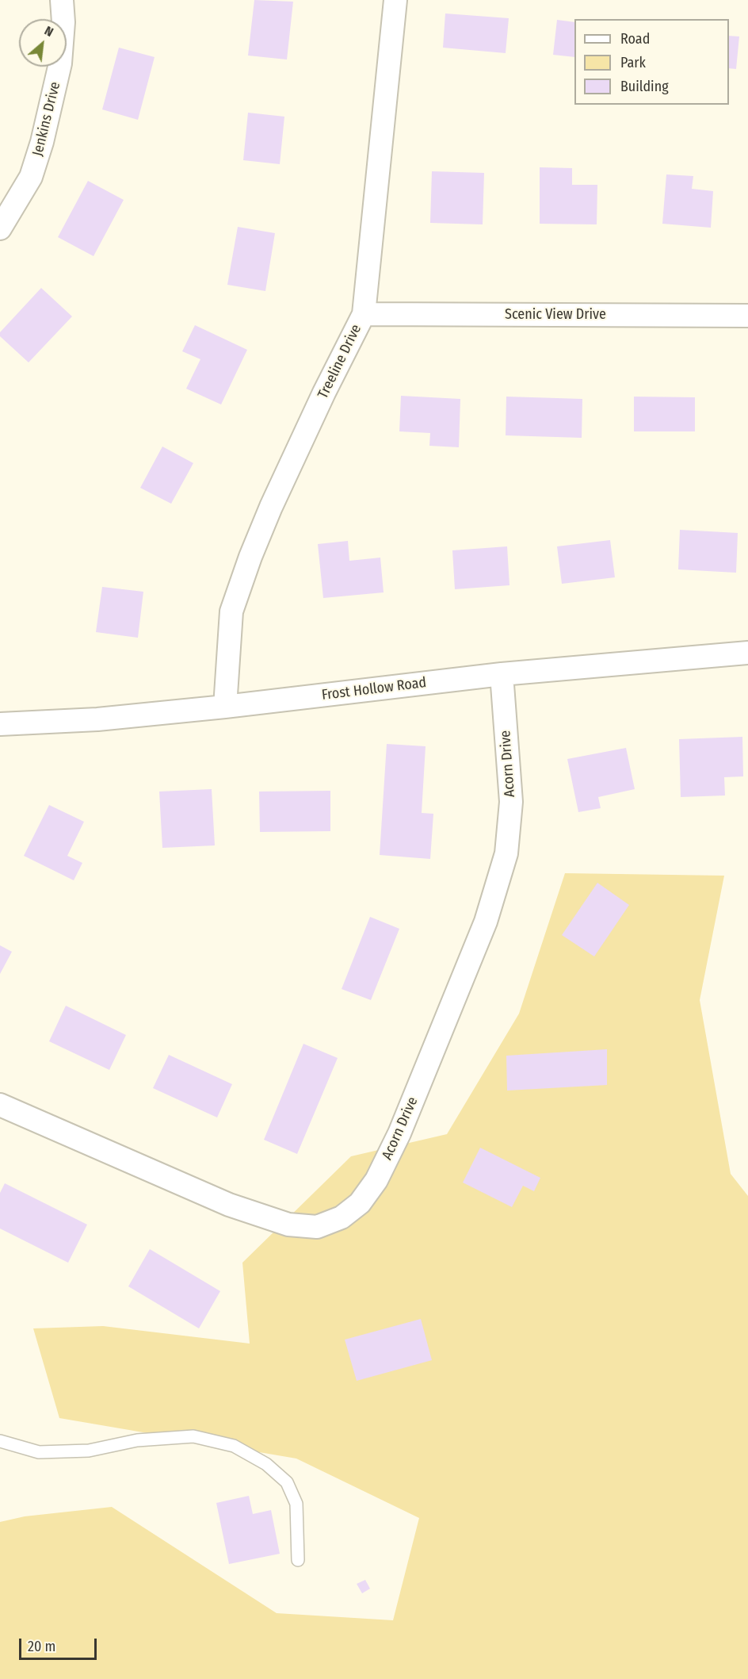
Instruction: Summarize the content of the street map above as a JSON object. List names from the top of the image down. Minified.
{"streets":{"street":["Jenkins Drive","Scenic View Drive","Treeline Drive","Frost Hollow Road","Acorn Drive"]},"crossings":[["Scenic View Drive","Treeline Drive"],["Treeline Drive","Frost Hollow Road"],["Frost Hollow Road","Acorn Drive"]],"legend":["Road","Park","Building"],"scale_bar":"20 m","north":"top right"}
